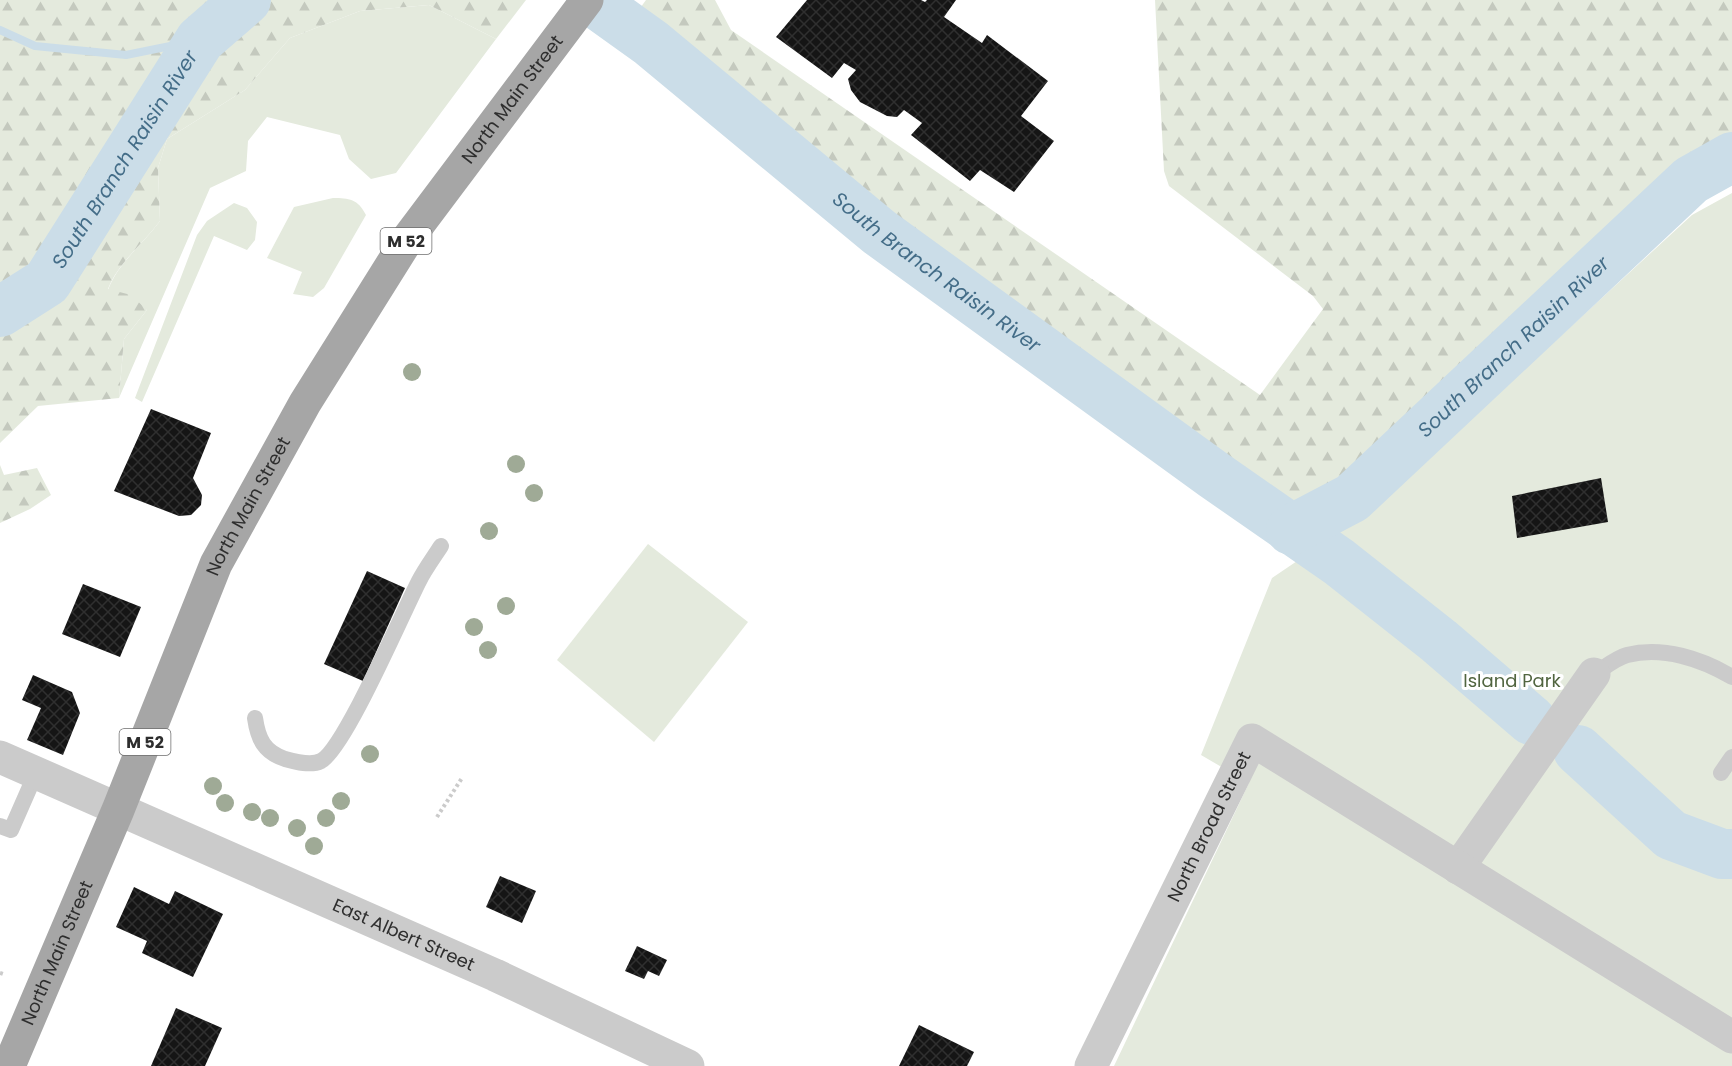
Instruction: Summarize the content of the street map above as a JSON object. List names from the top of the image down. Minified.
{"streets":{"main road":["North Main Street","M 52"],"street":["North Broad Street","East Albert Street"]},"crossings":[["North Main Street","East Albert Street"]],"water":["South Branch Raisin River"],"parks":["Island Park"]}
